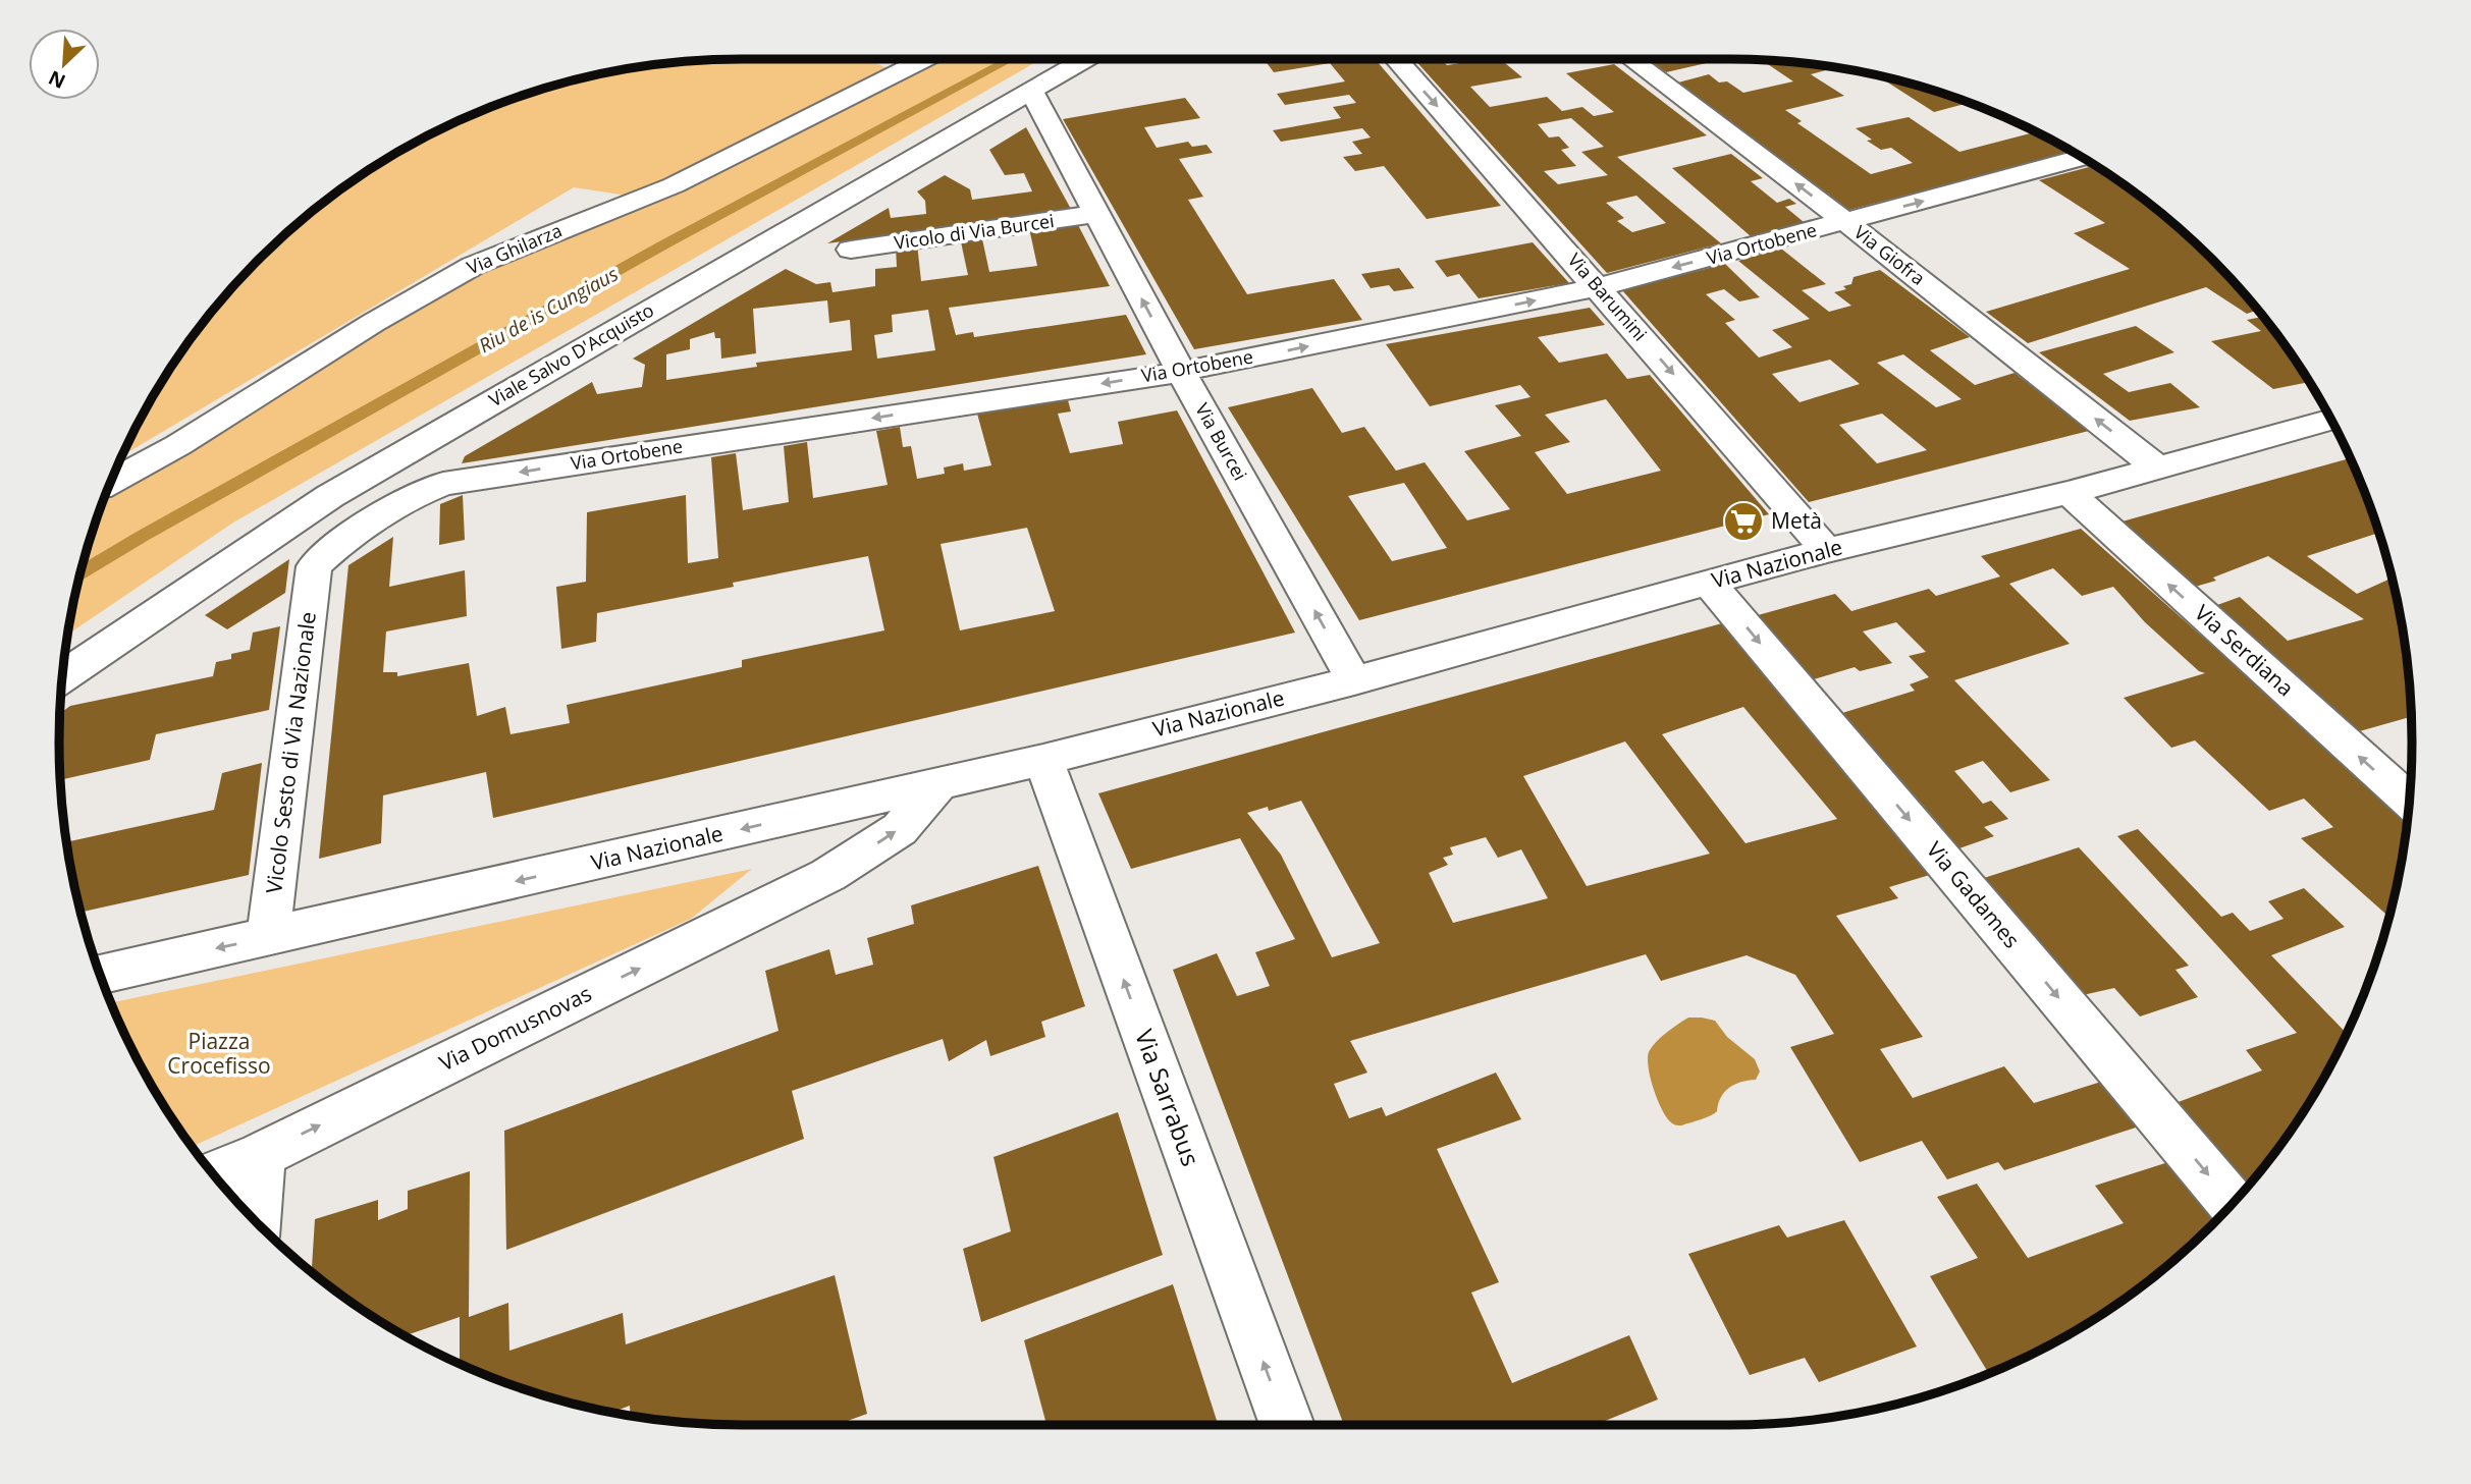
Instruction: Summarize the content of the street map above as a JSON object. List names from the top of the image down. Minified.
{"streets":{"street":["Vicolo di Via Burcei","Via Ortobene","Via Ghilarza","Via Giofra","Via Barumini","Viale Salvo D'Acquisto","Via Burcei","Via Nazionale","Via Serdiana","Vicolo Sesto di Via Nazionale","Via Gadames","Via Domusnovas","Via Sarrabus"]},"crossings":[["Vicolo di Via Burcei","Via Burcei"],["Via Ortobene","Via Giofra"],["Via Ortobene","Via Barumini"],["Via Ortobene","Via Burcei"],["Via Ortobene","Vicolo Sesto di Via Nazionale"],["Via Giofra","Via Nazionale"],["Via Barumini","Via Nazionale"],["Viale Salvo D'Acquisto","Via Burcei"],["Via Burcei","Via Nazionale"],["Via Nazionale","Via Serdiana"],["Via Nazionale","Vicolo Sesto di Via Nazionale"],["Via Nazionale","Via Gadames"],["Via Nazionale","Via Domusnovas"],["Via Nazionale","Via Sarrabus"]],"one_way":["Via Giofra","Via Barumini","Via Burcei","Via Serdiana","Via Gadames","Via Domusnovas","Via Sarrabus"],"water":["Riu de is Cungiaus"],"parks":["Piazza Crocefisso"],"places":{"supermarket":["Metà"]},"north":"bottom left"}
